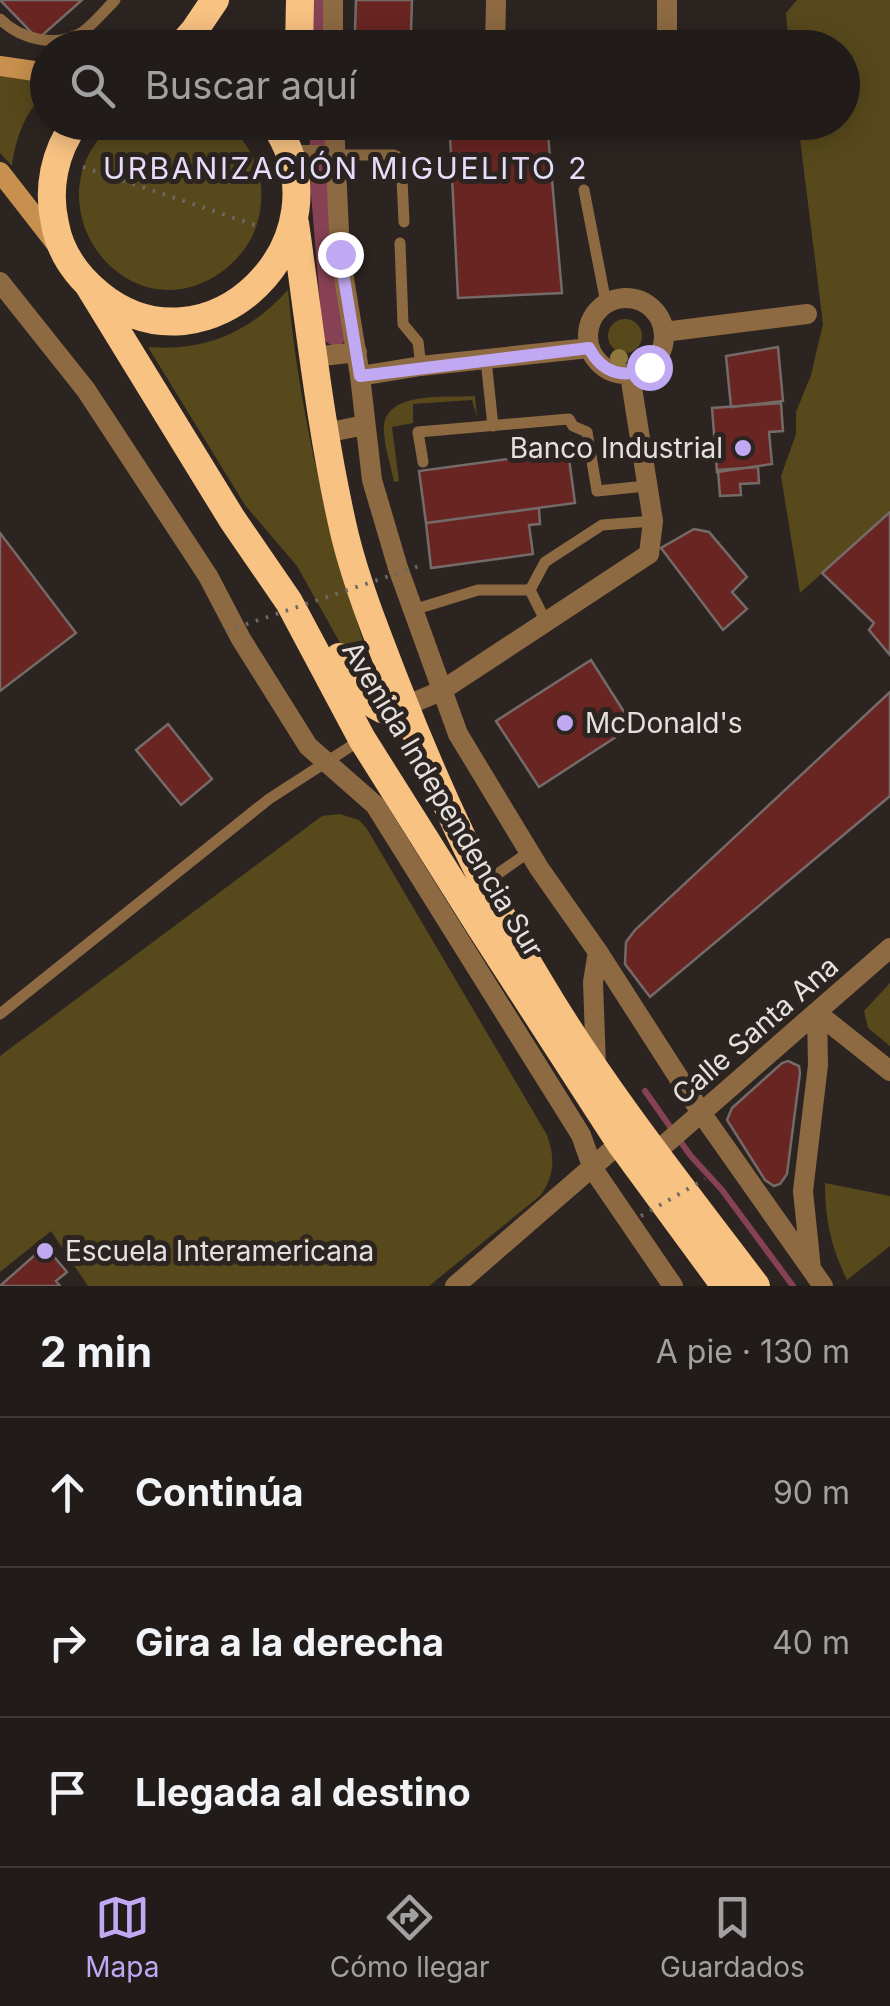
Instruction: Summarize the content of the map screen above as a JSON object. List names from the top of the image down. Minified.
{"streets":{"highway":["Avenida Independencia Sur"],"street":["Calle Santa Ana"]},"crossings":[["Avenida Independencia Sur","Calle Santa Ana"]],"districts":["URBANIZACIÓN MIGUELITO 2"],"places":["Banco Industrial","McDonald's","Escuela Interamericana"],"page":{"search":"Buscar aquí","heading":["2 min","A pie · 130 m"],"list":[["Continúa","90 m"],["Gira a la derecha","40 m"],"Llegada al destino"],"nav":["Mapa","Cómo llegar","Guardados"]}}
